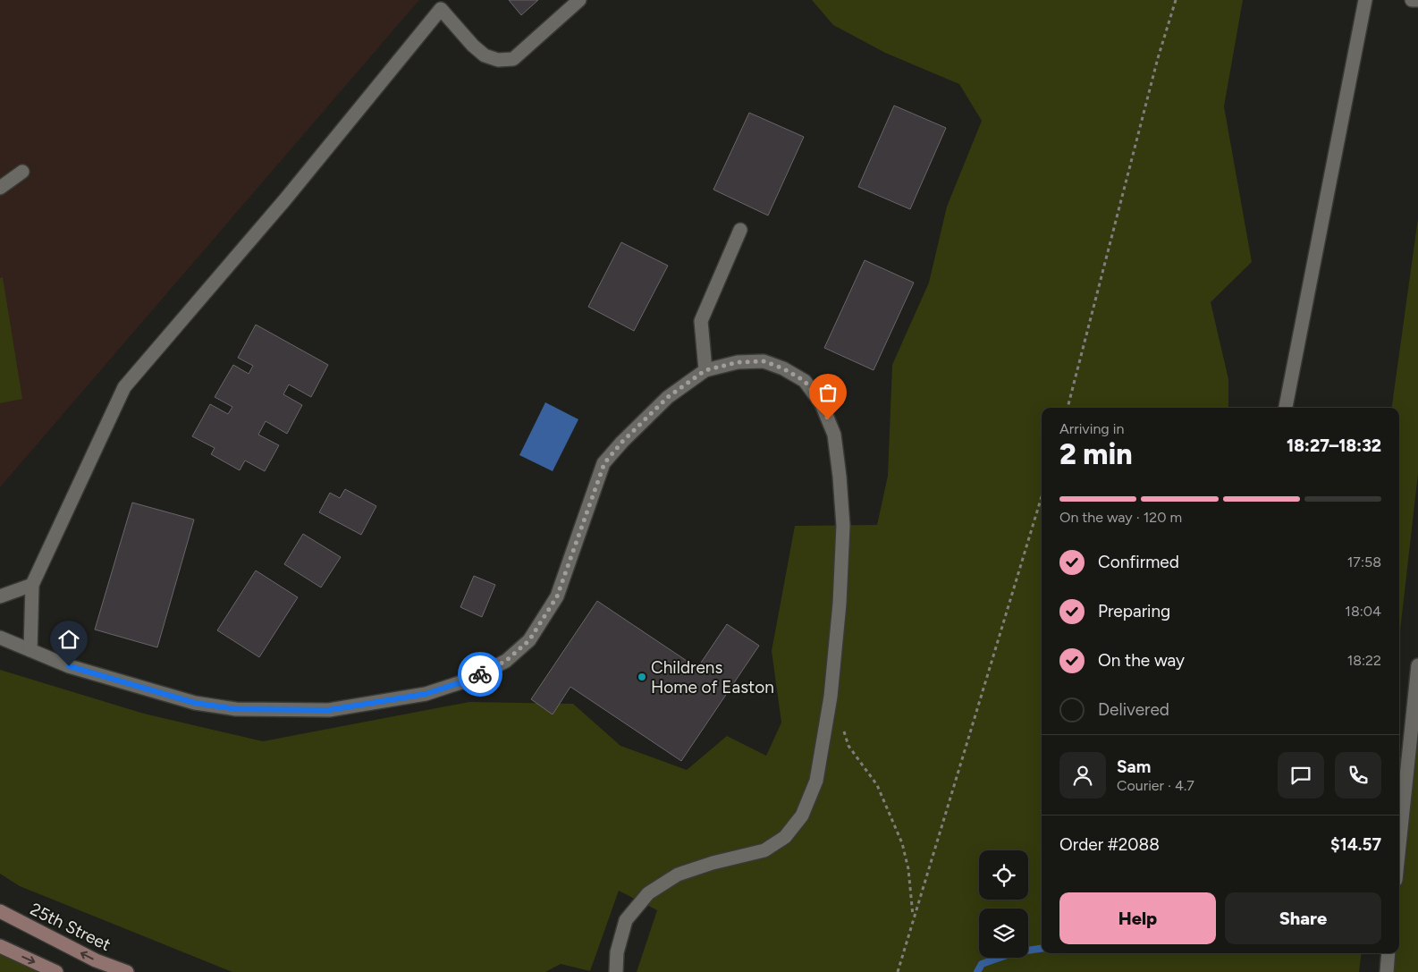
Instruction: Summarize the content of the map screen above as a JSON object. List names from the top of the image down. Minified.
{"streets":{"main road":["25th Street"]},"places":["Childrens Home of Easton"],"page":{"heading":["2 min","Arriving in","18:27–18:32"],"panel":["Sam","Courier · 4.7","Order #2088","$14.57"],"bar":"On the way · 120 m","list":[["Confirmed","17:58"],["Preparing","18:04"],["On the way","18:22"],"Delivered"],"buttons":["Help","Share"]}}
